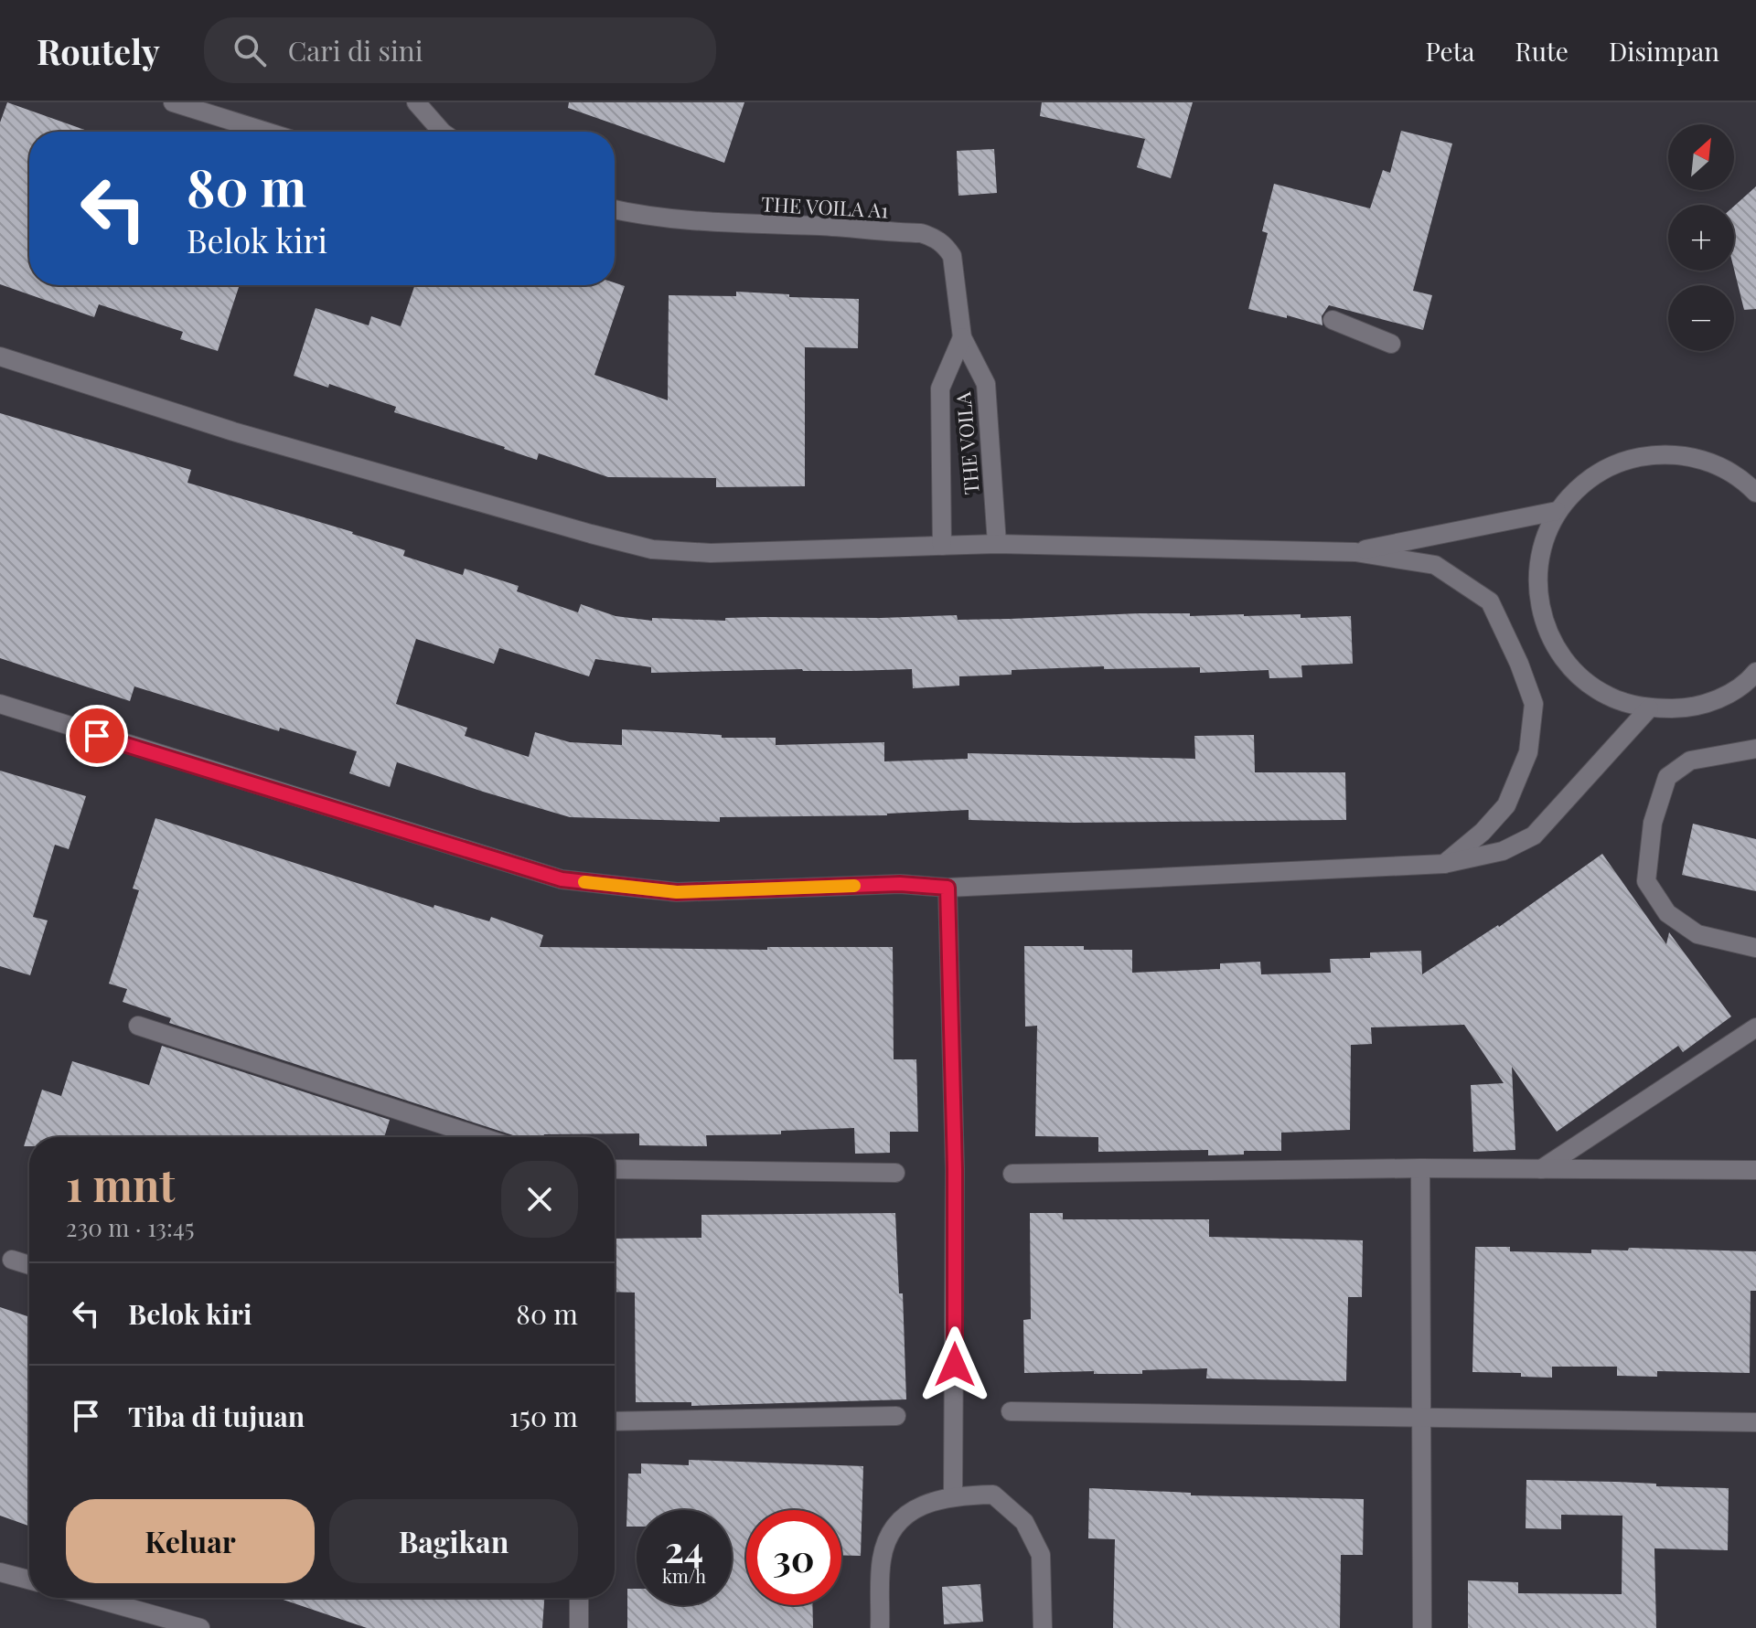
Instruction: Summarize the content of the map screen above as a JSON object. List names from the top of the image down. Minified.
{"streets":{"street":["THE VOILA A1","THE VOILA"]},"crossings":[["THE VOILA A1","THE VOILA"]],"north":"top right","page":{"header":"Routely","search":"Cari di sini","nav":["Peta","Rute","Disimpan"],"map_buttons":["+","−"],"turn":["80 m","Belok kiri"],"heading":["1 mnt","230 m · 13:45"],"list":[{"name":"Belok kiri","value":"80 m"},{"name":"Tiba di tujuan","value":"150 m"}],"buttons":["Keluar","Bagikan"],"speed":"24 km/h","limit":"30"}}
